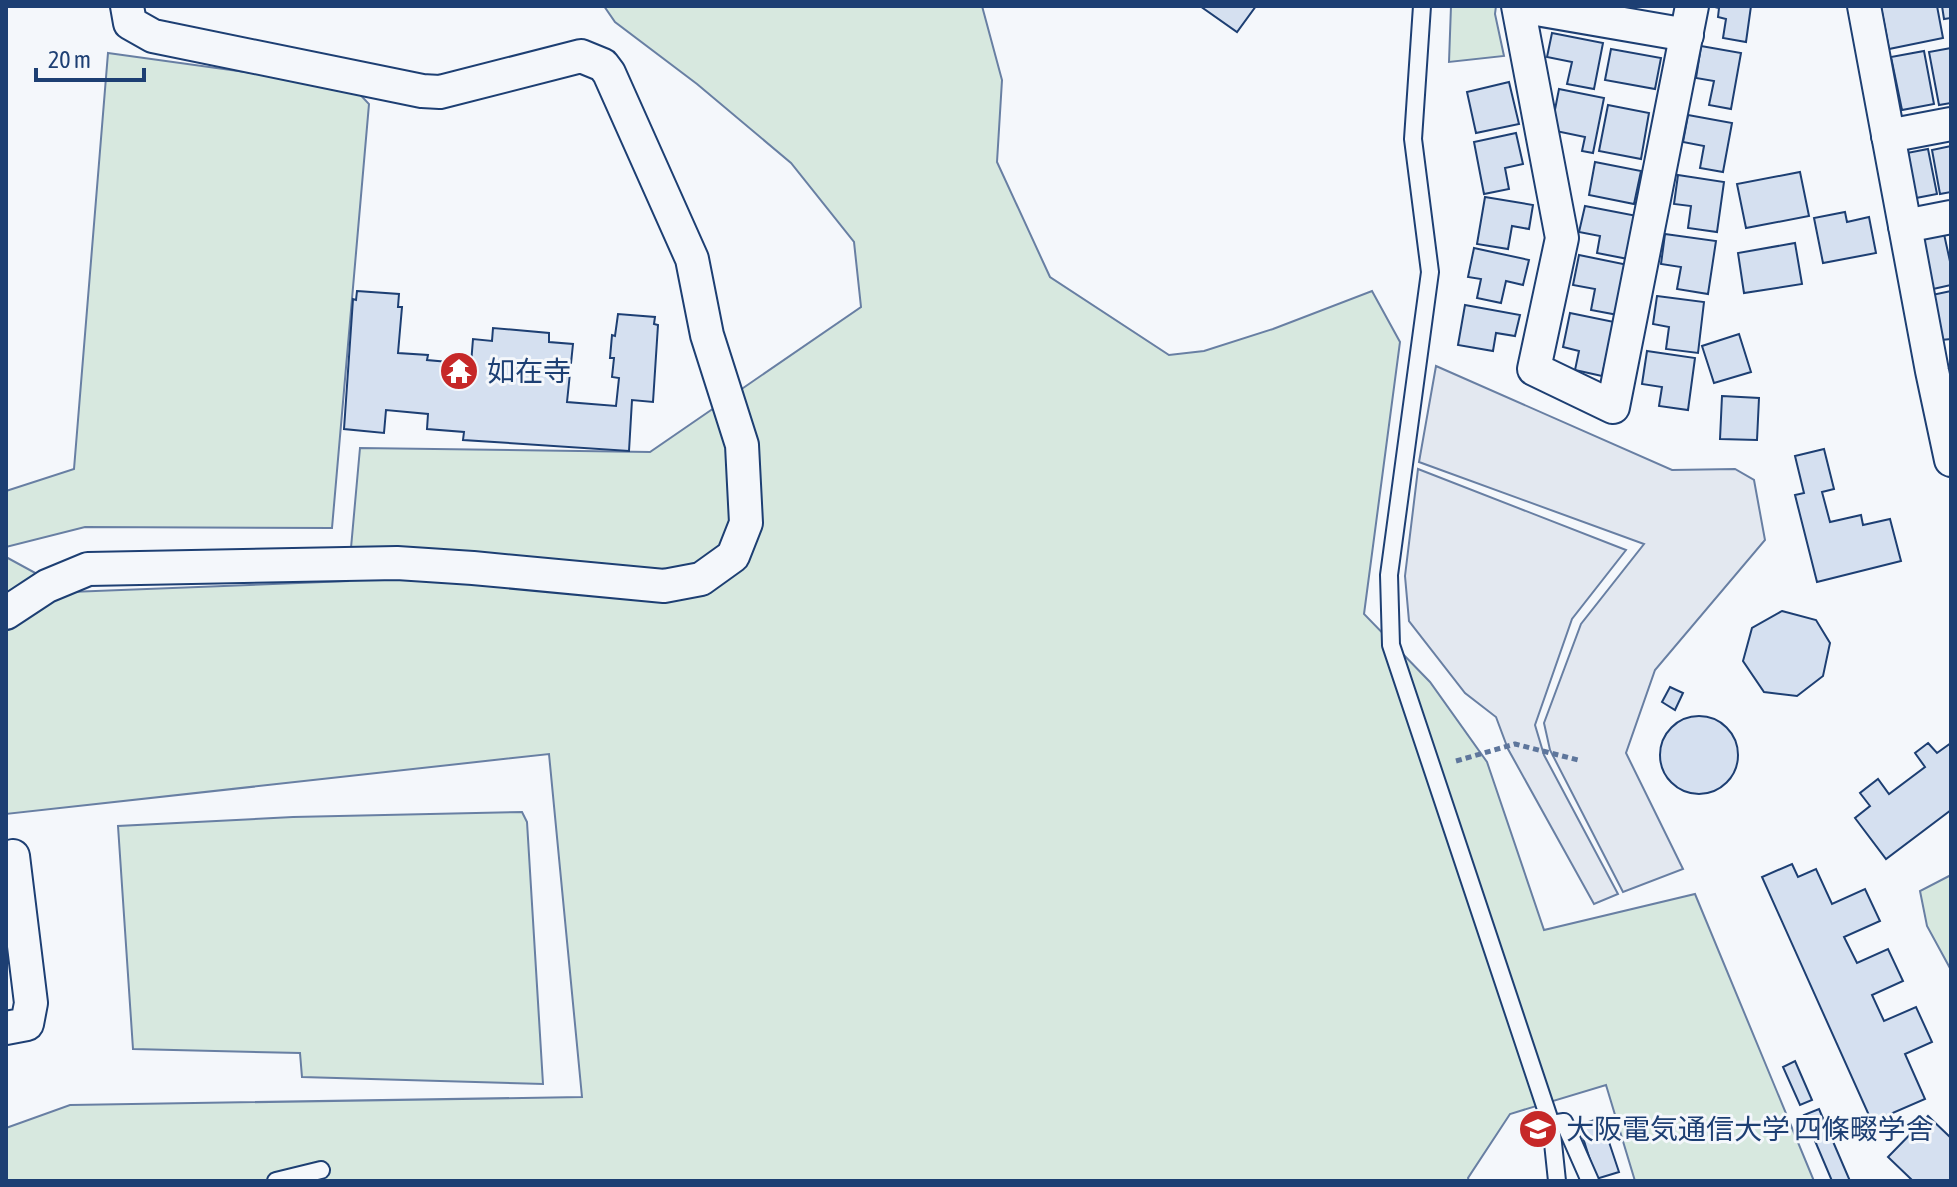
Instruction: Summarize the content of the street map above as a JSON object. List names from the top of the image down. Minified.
{"places":{"temple":["如在寺"],"school or university":["大阪電気通信大学 四條畷学舎"]},"scale_bar":"20 m"}
